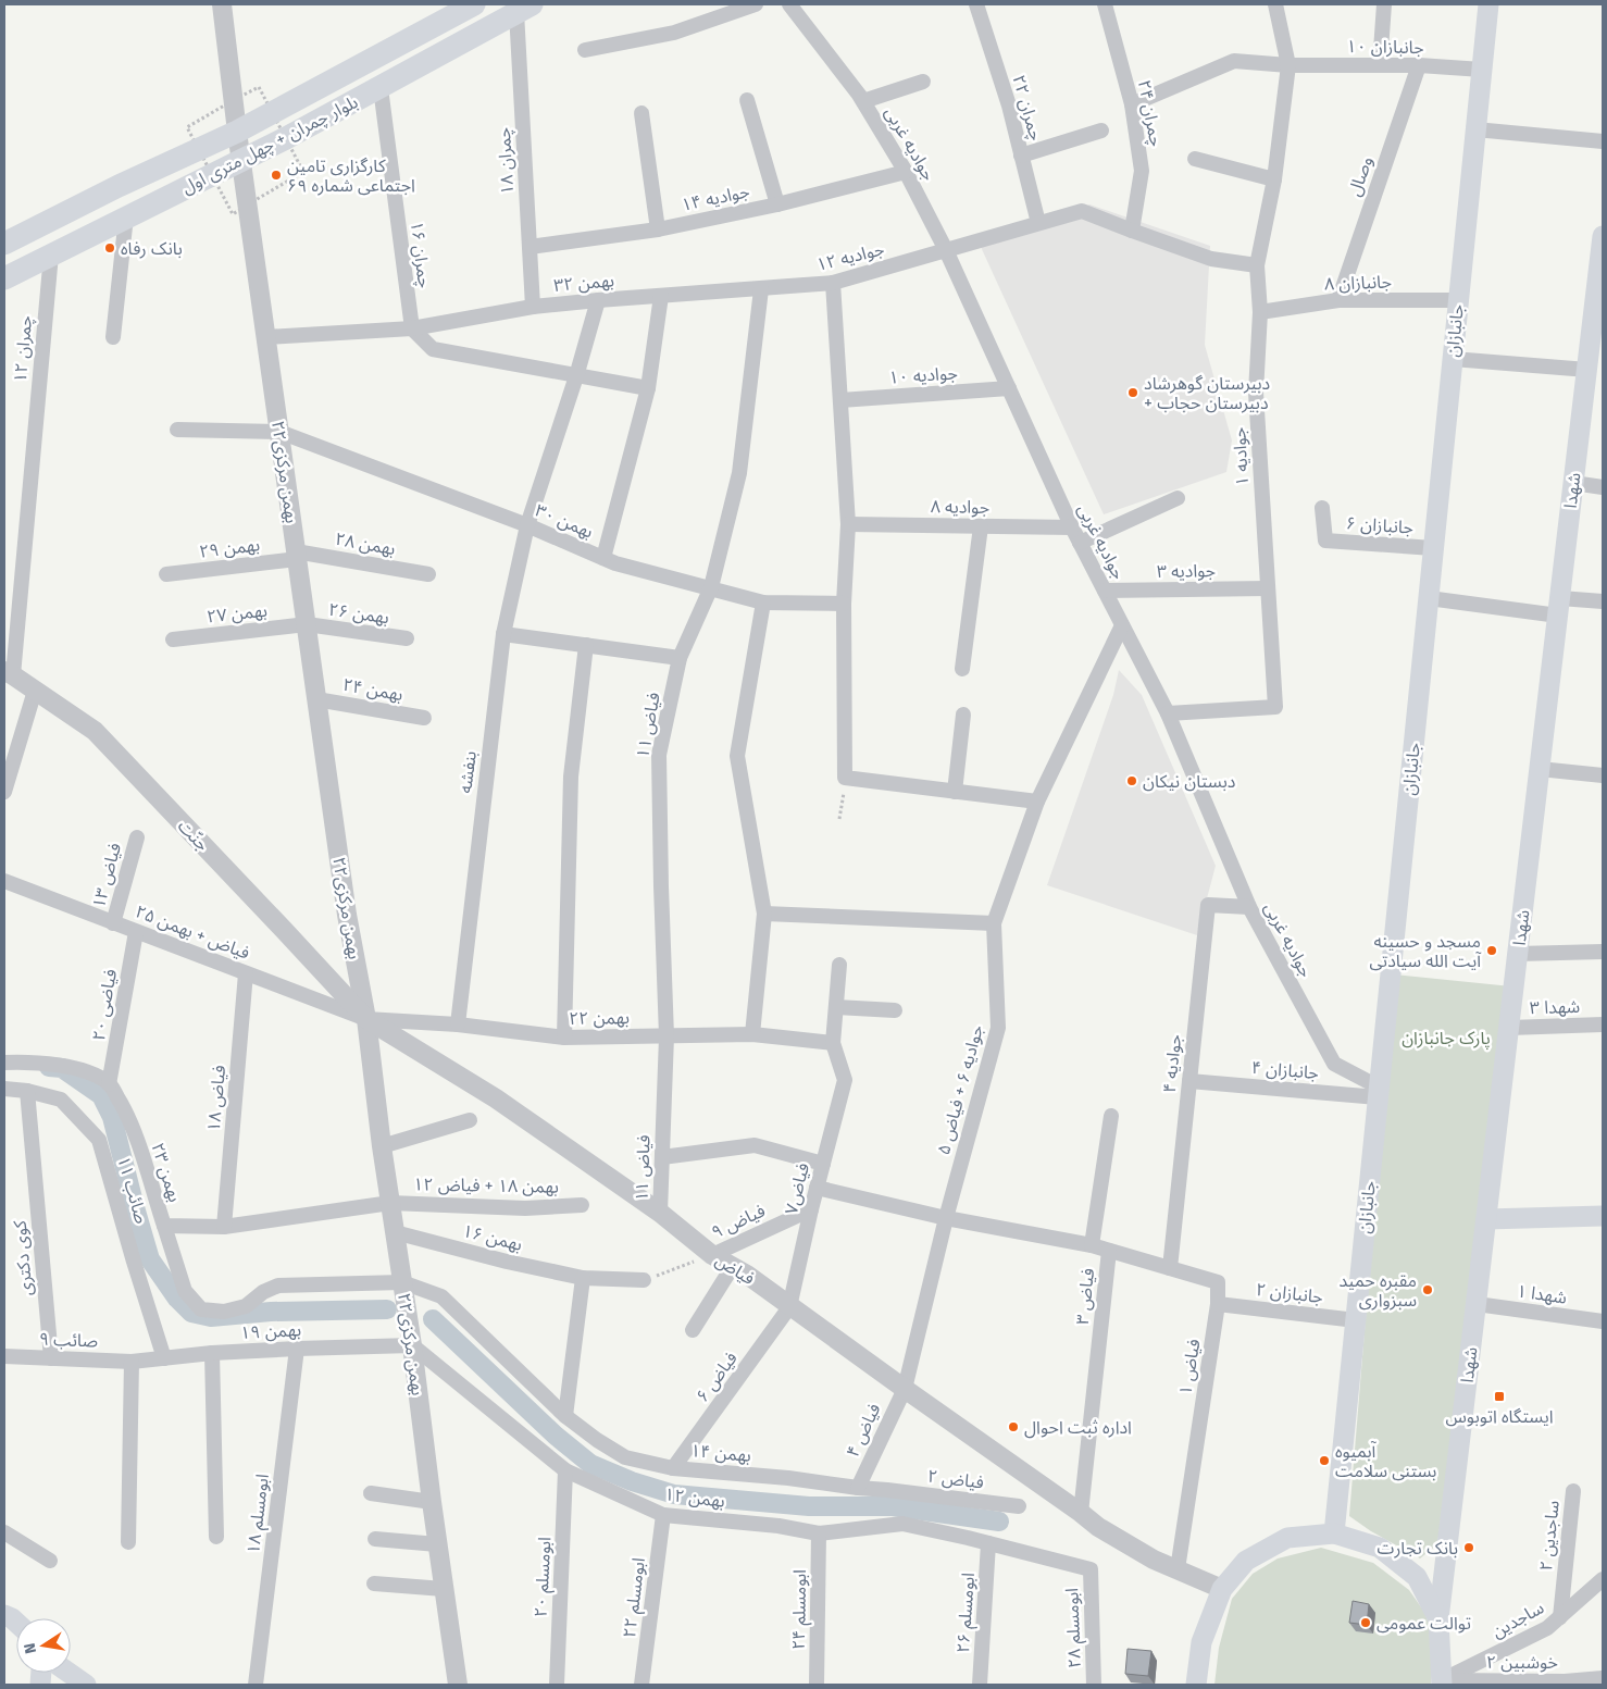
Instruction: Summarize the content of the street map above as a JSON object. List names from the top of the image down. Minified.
{"streets":{"main road":["بلوار چمران + چهل متری اول","جانبازان","شهدا"],"street":["جانبازان ۱۰","چمران ۲۲","چمران ۲۴","جوادیه غربی","چمران ۱۸","وصال","جوادیه ۱۴","چمران ۱۶","جوادیه ۱۲","بهمن ۳۲","جانبازان ۸","چمران ۱۲","جوادیه ۱۰","جوادیه ۱","۲۲بهمن مرکزی","جوادیه ۸","بهمن ۳۰","جانبازان ۶","بهمن ۲۸","بهمن ۲۹","جوادیه ۳","بهمن ۲۷","بهمن ۲۶","بهمن ۲۴","فیاض ۱۱","بنفشه","جنّت","فیاض ۱۳","فیاض + بهمن ۲۵","فیاضی ۲۰","شهدا ۳","بهمن ۲۲","جوادیه ۴","جانبازان ۴","جوادیه ۶ + فیاض ۵","فیاض ۱۸","بهمن ۲۳","بهمن ۱۸ + فیاض ۱۲","فیاض۷","صائب ۱۱","فیاض ۹","بهمن ۱۶","کوی دکتری","فیاض","جانبازان ۲","شهدا ۱","فیاض ۳","بهمن ۱۹","صائب ۹","فیاض ۱","فیاض ۶","فیاض ۴","بهمن ۱۴","فیاض ۲","بهمن ۱۲","ابومسلم ۱۸","ساجدین ۲","ابومسلم ۲۰","ابومسلم ۲۲","ابومسلم ۲۴","ابومسلم ۲۶","ساجدین","ابومسلم ۲۸","خوشبین ۲"]},"crossings":[["جانبازان ۱۰","چمران ۲۴"],["جانبازان ۱۰","وصال"],["جانبازان ۱۰","جانبازان"],["جانبازان ۱۰","جوادیه ۱"],["چمران ۲۲","جوادیه ۱۲"],["چمران ۲۴","جوادیه ۱۲"],["جوادیه غربی","جوادیه ۱۴"],["جوادیه غربی","جوادیه ۱۲"],["جوادیه غربی","جانبازان"],["جوادیه غربی","جوادیه ۱۰"],["جوادیه غربی","جوادیه ۱"],["جوادیه غربی","جوادیه ۸"],["جوادیه غربی","جوادیه ۳"],["جوادیه غربی","جوادیه ۴"],["جوادیه غربی","جانبازان ۴"],["جوادیه غربی","جوادیه ۶ + فیاض ۵"],["بلوار چمران + چهل متری اول","چمران ۱۸"],["بلوار چمران + چهل متری اول","چمران ۱۶"],["بلوار چمران + چهل متری اول","چمران ۱۲"],["بلوار چمران + چهل متری اول","۲۲بهمن مرکزی"],["چمران ۱۸","جوادیه ۱۴"],["چمران ۱۸","بهمن ۳۲"],["وصال","جانبازان ۸"],["چمران ۱۶","بهمن ۳۲"],["جوادیه ۱۲","بهمن ۳۲"],["جوادیه ۱۲","جوادیه ۱"],["جوادیه ۱۲","فیاض ۱۱"],["بهمن ۳۲","۲۲بهمن مرکزی"],["بهمن ۳۲","فیاض ۱۱"],["بهمن ۳۲","بنفشه"],["جانبازان ۸","جانبازان"],["جانبازان ۸","جوادیه ۱"],["جانبازان","جانبازان ۶"],["جانبازان","جانبازان ۴"],["جانبازان","جانبازان ۲"],["چمران ۱۲","جنّت"],["جوادیه ۱","جوادیه ۳"],["۲۲بهمن مرکزی","بهمن ۳۰"],["۲۲بهمن مرکزی","بهمن ۲۸"],["۲۲بهمن مرکزی","بهمن ۲۹"],["۲۲بهمن مرکزی","بهمن ۲۷"],["۲۲بهمن مرکزی","بهمن ۲۶"],["۲۲بهمن مرکزی","بهمن ۲۴"],["۲۲بهمن مرکزی","جنّت"],["۲۲بهمن مرکزی","فیاض + بهمن ۲۵"],["۲۲بهمن مرکزی","بهمن ۲۲"],["۲۲بهمن مرکزی","بهمن ۲۳"],["۲۲بهمن مرکزی","بهمن ۱۸ + فیاض ۱۲"],["۲۲بهمن مرکزی","بهمن ۱۶"],["۲۲بهمن مرکزی","فیاض"],["۲۲بهمن مرکزی","بهمن ۱۹"],["۲۲بهمن مرکزی","بهمن ۱۴"],["۲۲بهمن مرکزی","بهمن ۱۲"],["شهدا","شهدا ۳"],["شهدا","شهدا ۱"],["بهمن ۳۰","فیاض ۱۱"],["بهمن ۳۰","بنفشه"],["بهمن ۲۸","بهمن ۲۹"],["بهمن ۲۷","بهمن ۲۶"],["فیاض ۱۱","بهمن ۲۲"],["فیاض ۱۱","فیاض"],["بنفشه","بهمن ۲۲"],["جنّت","فیاض + بهمن ۲۵"],["جنّت","بهمن ۲۲"],["جنّت","فیاض"],["فیاض ۱۳","فیاض + بهمن ۲۵"],["فیاض + بهمن ۲۵","فیاضی ۲۰"],["فیاض + بهمن ۲۵","بهمن ۲۲"],["فیاض + بهمن ۲۵","فیاض ۱۸"],["فیاض + بهمن ۲۵","فیاض"],["فیاضی ۲۰","بهمن ۲۳"],["بهمن ۲۲","فیاض۷"],["بهمن ۲۲","فیاض"],["جوادیه ۴","جانبازان ۴"],["جوادیه ۴","فیاض ۱"],["جوادیه ۶ + فیاض ۵","فیاض"],["جوادیه ۶ + فیاض ۵","فیاض ۳"],["جوادیه ۶ + فیاض ۵","فیاض ۴"],["فیاض ۱۸","بهمن ۲۳"],["بهمن ۲۳","بهمن ۱۸ + فیاض ۱۲"],["فیاض۷","فیاض ۹"],["فیاض۷","فیاض"],["فیاض۷","فیاض ۳"],["فیاض۷","فیاض ۶"],["صائب ۱۱","کوی دکتری"],["صائب ۱۱","بهمن ۱۹"],["فیاض ۹","فیاض"],["کوی دکتری","صائب ۹"],["فیاض","فیاض ۳"],["فیاض","فیاض ۱"],["فیاض","فیاض ۶"],["فیاض","فیاض ۴"],["جانبازان ۲","فیاض ۱"],["فیاض ۳","فیاض ۱"],["بهمن ۱۹","صائب ۹"],["بهمن ۱۹","بهمن ۱۲"],["بهمن ۱۹","ابومسلم ۱۸"],["فیاض ۶","بهمن ۱۴"],["فیاض ۴","بهمن ۱۴"],["بهمن ۱۴","فیاض ۲"],["بهمن ۱۲","ابومسلم ۲۰"],["بهمن ۱۲","ابومسلم ۲۲"],["بهمن ۱۲","ابومسلم ۲۴"],["بهمن ۱۲","ابومسلم ۲۶"],["بهمن ۱۲","ابومسلم ۲۸"],["ساجدین ۲","ساجدین"],["ساجدین","خوشبین ۲"]],"parks":["پارک جانبازان"],"places":{"other":["کارگزاری تامین اجتماعی شماره ۶۹","بانک رفاه","دبیرستان گوهرشاد + دبیرستان حجاب","دبستان نیکان","مسجد و حسینه آیت الله سیادتی","مقبره حمید سبزواری","اداره ثبت احوال","آبمیوه بستنی سلامت","بانک تجارت","توالت عمومی"],"transit":["ایستگاه اتوبوس"]},"north":"left"}
